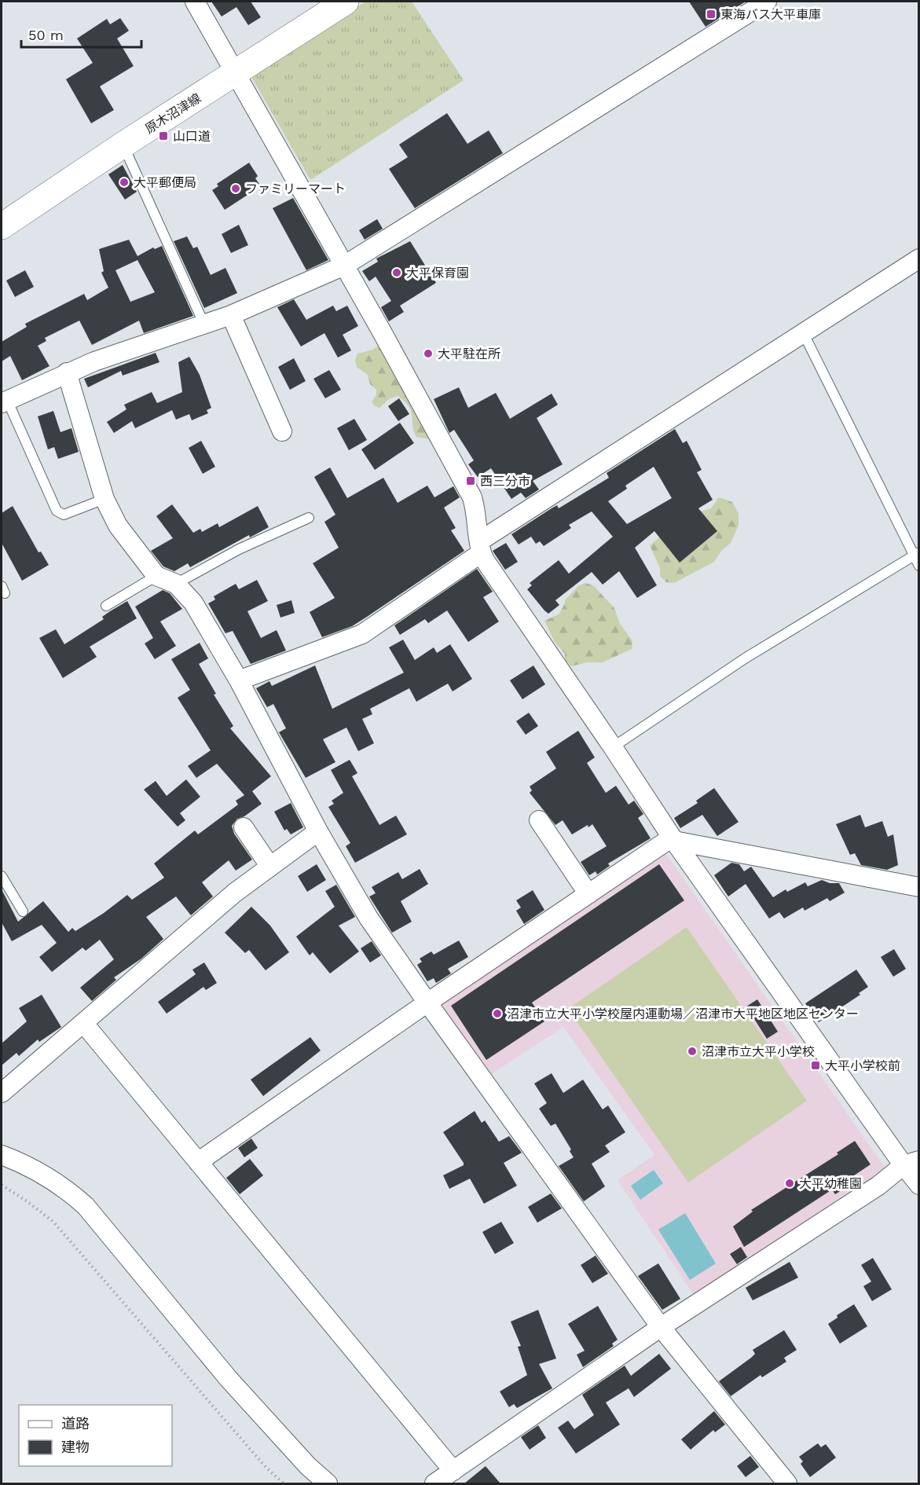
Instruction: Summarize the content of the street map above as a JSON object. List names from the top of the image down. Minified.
{"streets":{"main road":["原木沼津線"]},"places":{"transit":["東海バス大平車庫","山口道","西三分市","大平小学校前"],"other":["大平郵便局","ファミリーマート","大平保育園","大平駐在所","沼津市立大平小学校屋内運動場／沼津市大平地区地区センター","沼津市立大平小学校","大平幼稚園"]},"legend":["道路","建物"],"scale_bar":"50 m"}
